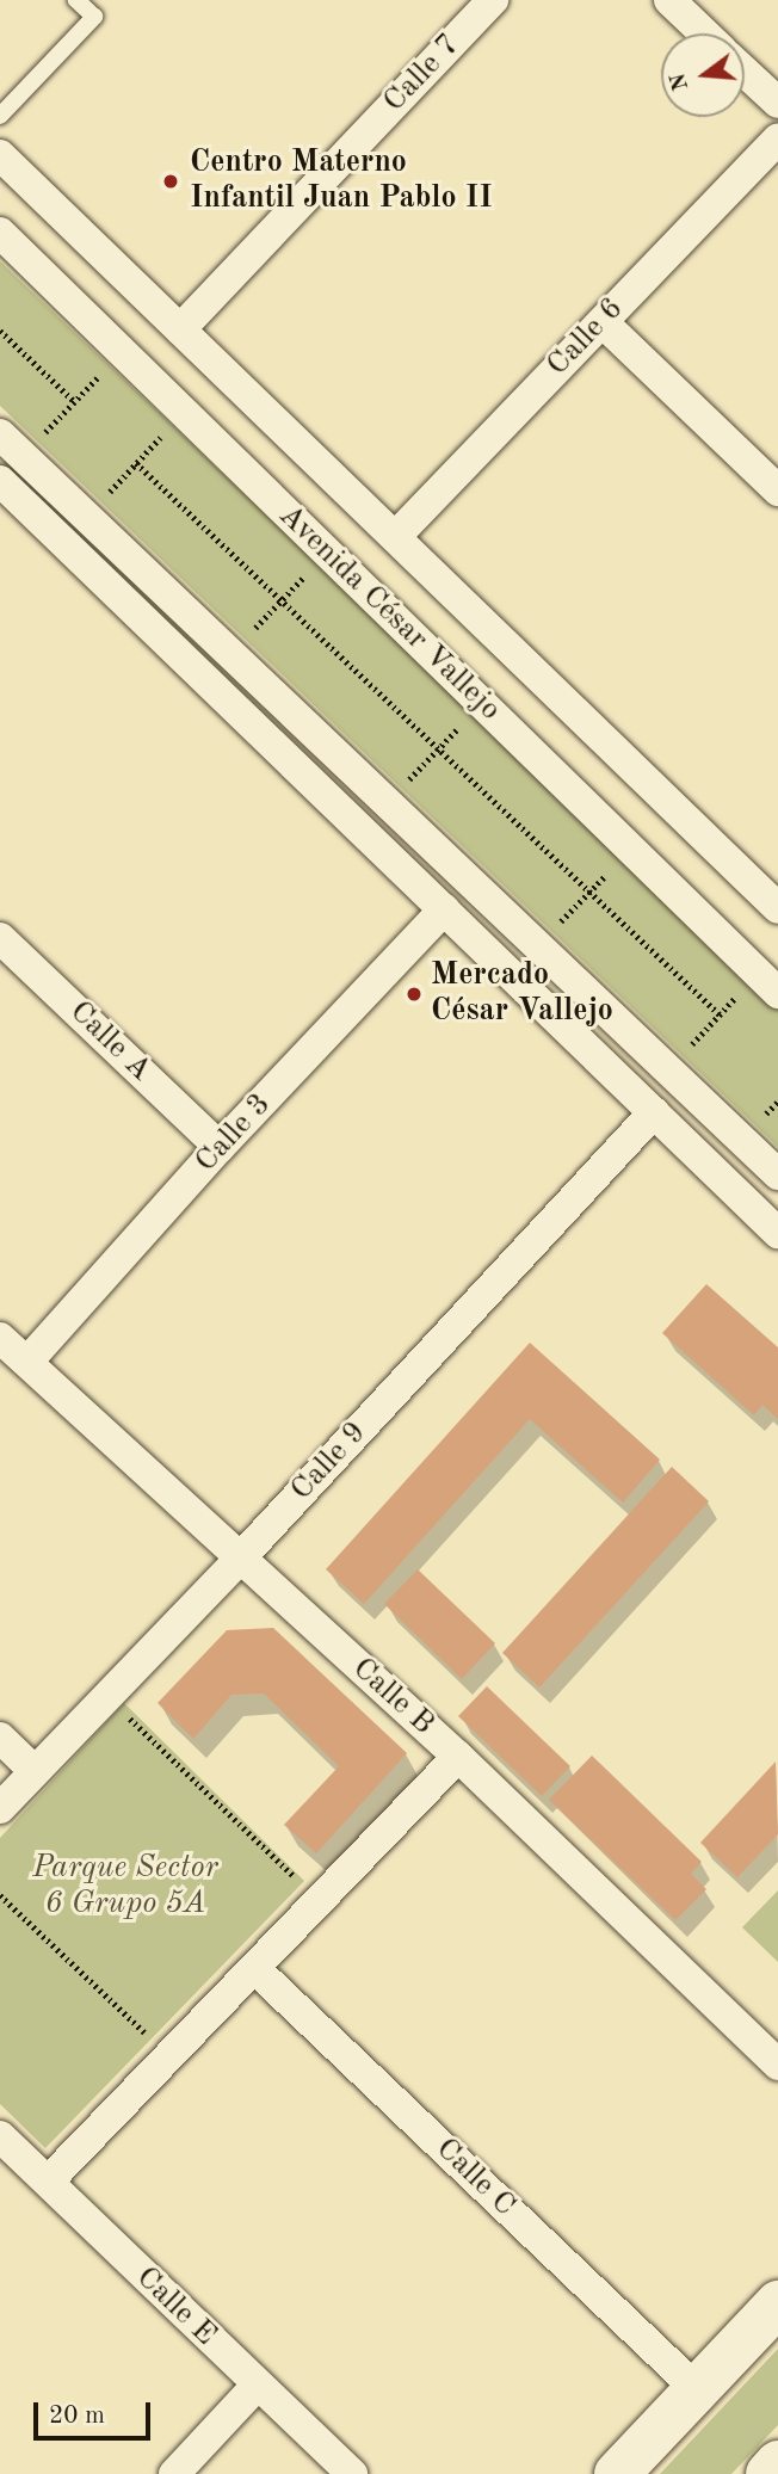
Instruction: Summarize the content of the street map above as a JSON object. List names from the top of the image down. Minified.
{"streets":{"street":["Calle 7","Calle 6","Avenida César Vallejo","Calle A","Calle 3","Calle 9","Calle B","Calle C","Calle E"]},"crossings":[["Calle 7","Avenida César Vallejo"],["Calle 6","Avenida César Vallejo"],["Calle A","Calle 3"],["Calle 3","Calle B"],["Calle 9","Calle B"]],"parks":["Parque Sector 6 Grupo 5A"],"places":["Centro Materno Infantil Juan Pablo II","Mercado César Vallejo"],"scale_bar":"20 m","north":"left"}
